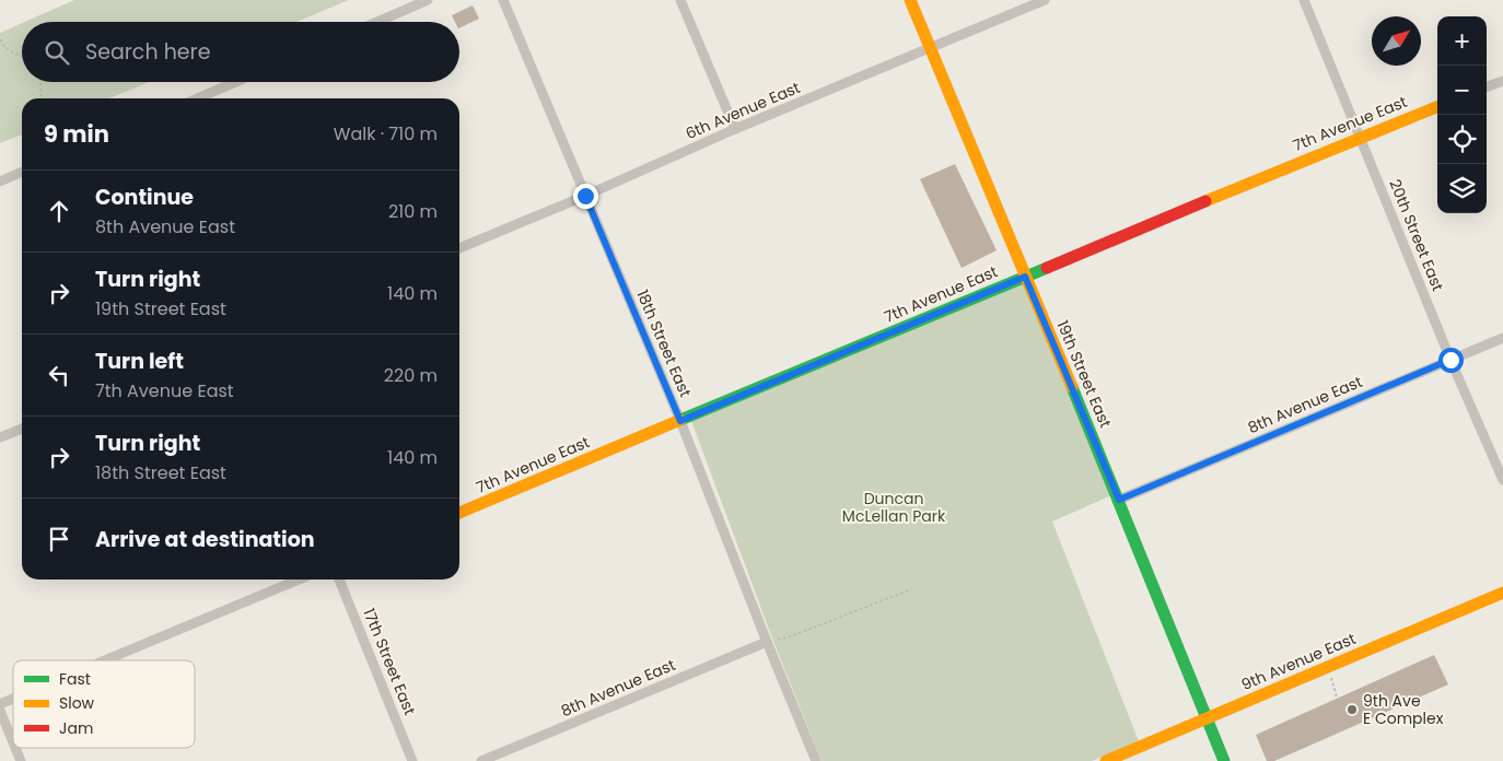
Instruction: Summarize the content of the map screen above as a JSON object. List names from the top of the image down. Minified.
{"streets":{"street":["6th Avenue East","7th Avenue East","20th Street East","18th Street East","19th Street East","8th Avenue East","17th Street East","9th Avenue East"]},"crossings":[["6th Avenue East","18th Street East"],["6th Avenue East","19th Street East"],["7th Avenue East","20th Street East"],["7th Avenue East","18th Street East"],["7th Avenue East","19th Street East"],["20th Street East","8th Avenue East"],["18th Street East","8th Avenue East"],["19th Street East","8th Avenue East"],["19th Street East","9th Avenue East"]],"parks":["Duncan McLellan Park"],"places":["9th Ave E Complex"],"legend":["Fast","Slow","Jam"],"north":"top right","page":{"map_buttons":["+","−"],"search":"Search here","heading":["9 min","Walk · 710 m"],"list":[["Continue","8th Avenue East","210 m"],["Turn right","19th Street East","140 m"],["Turn left","7th Avenue East","220 m"],["Turn right","18th Street East","140 m"],"Arrive at destination"]}}
